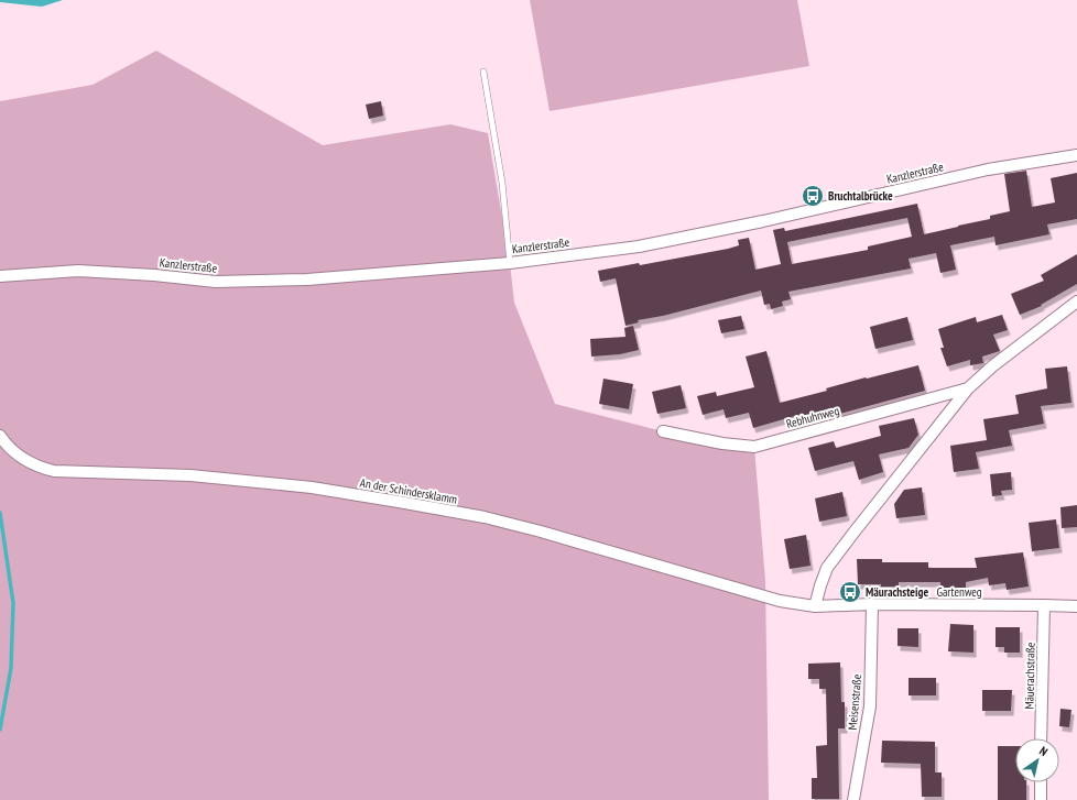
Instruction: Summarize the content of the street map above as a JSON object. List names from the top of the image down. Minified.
{"streets":{"street":["Kanzlerstraße","Rebhuhnweg","An der Schindersklamm","Gartenweg","Mäuerachstraße","Meisenstraße"]},"crossings":[["An der Schindersklamm","Gartenweg"],["Gartenweg","Mäuerachstraße"],["Gartenweg","Meisenstraße"]],"places":{"bus stop":["Bruchtalbrücke","Mäurachsteige"]},"north":"top right"}
